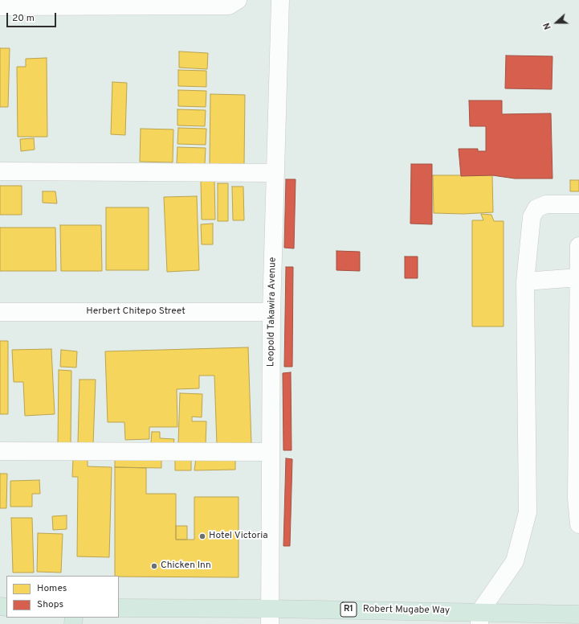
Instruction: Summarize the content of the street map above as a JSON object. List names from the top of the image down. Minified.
{"streets":{"highway":["R1","Robert Mugabe Way"],"street":["Herbert Chitepo Street","Leopold Takawira Avenue"]},"crossings":[["Herbert Chitepo Street","Leopold Takawira Avenue"],["Leopold Takawira Avenue","Robert Mugabe Way"]],"places":["Hotel Victoria","Chicken Inn"],"legend":["Homes","Shops"],"scale_bar":"20 m","north":"left"}
